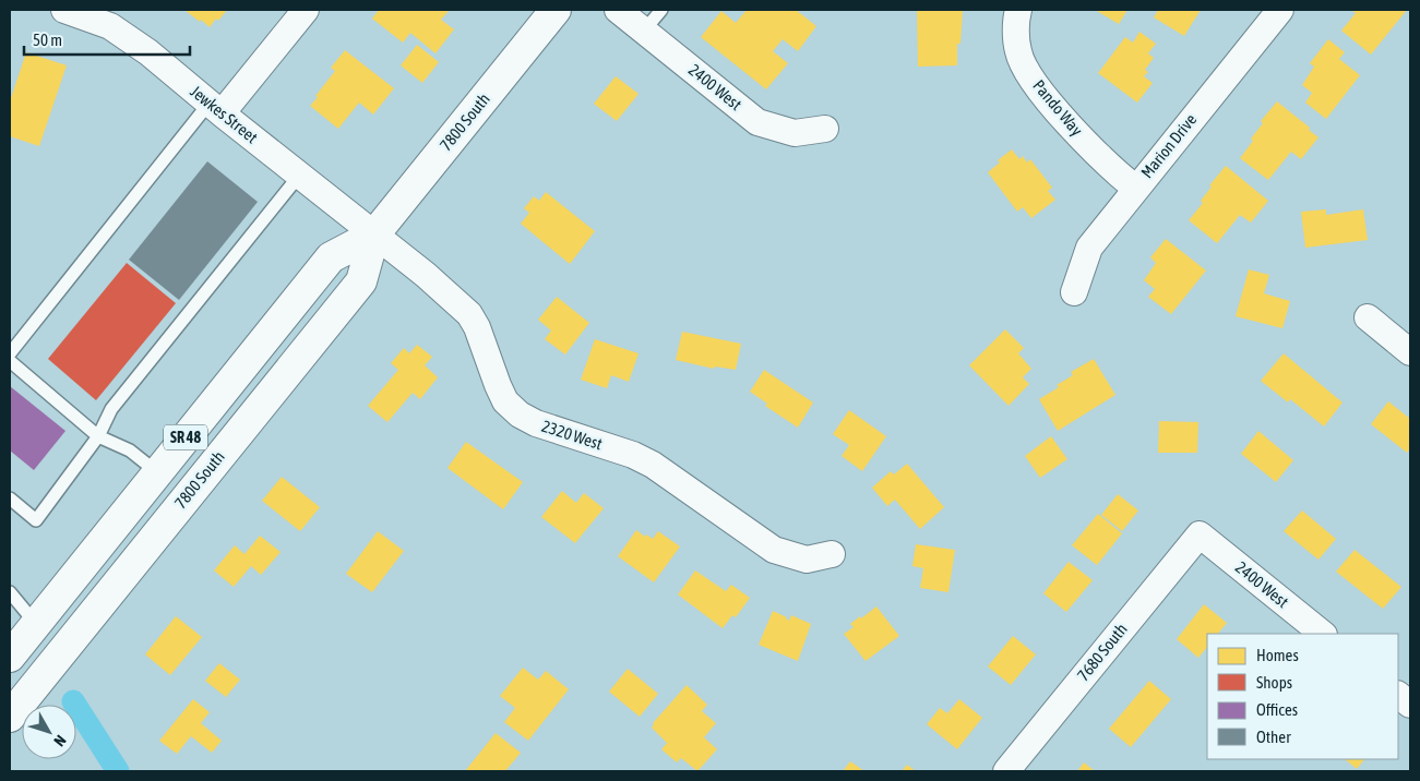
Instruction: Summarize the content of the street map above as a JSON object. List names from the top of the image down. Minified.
{"streets":{"main road":["7800 South","SR 48"],"street":["2400 West","Pando Way","Jewkes Street","Marion Drive","2320 West","7680 South"]},"crossings":[["2400 West","7680 South"],["Pando Way","Marion Drive"],["Jewkes Street","7800 South"],["Jewkes Street","2320 West"],["7800 South","2320 West"]],"legend":["Homes","Shops","Offices","Other"],"scale_bar":"50 m","north":"bottom right"}
